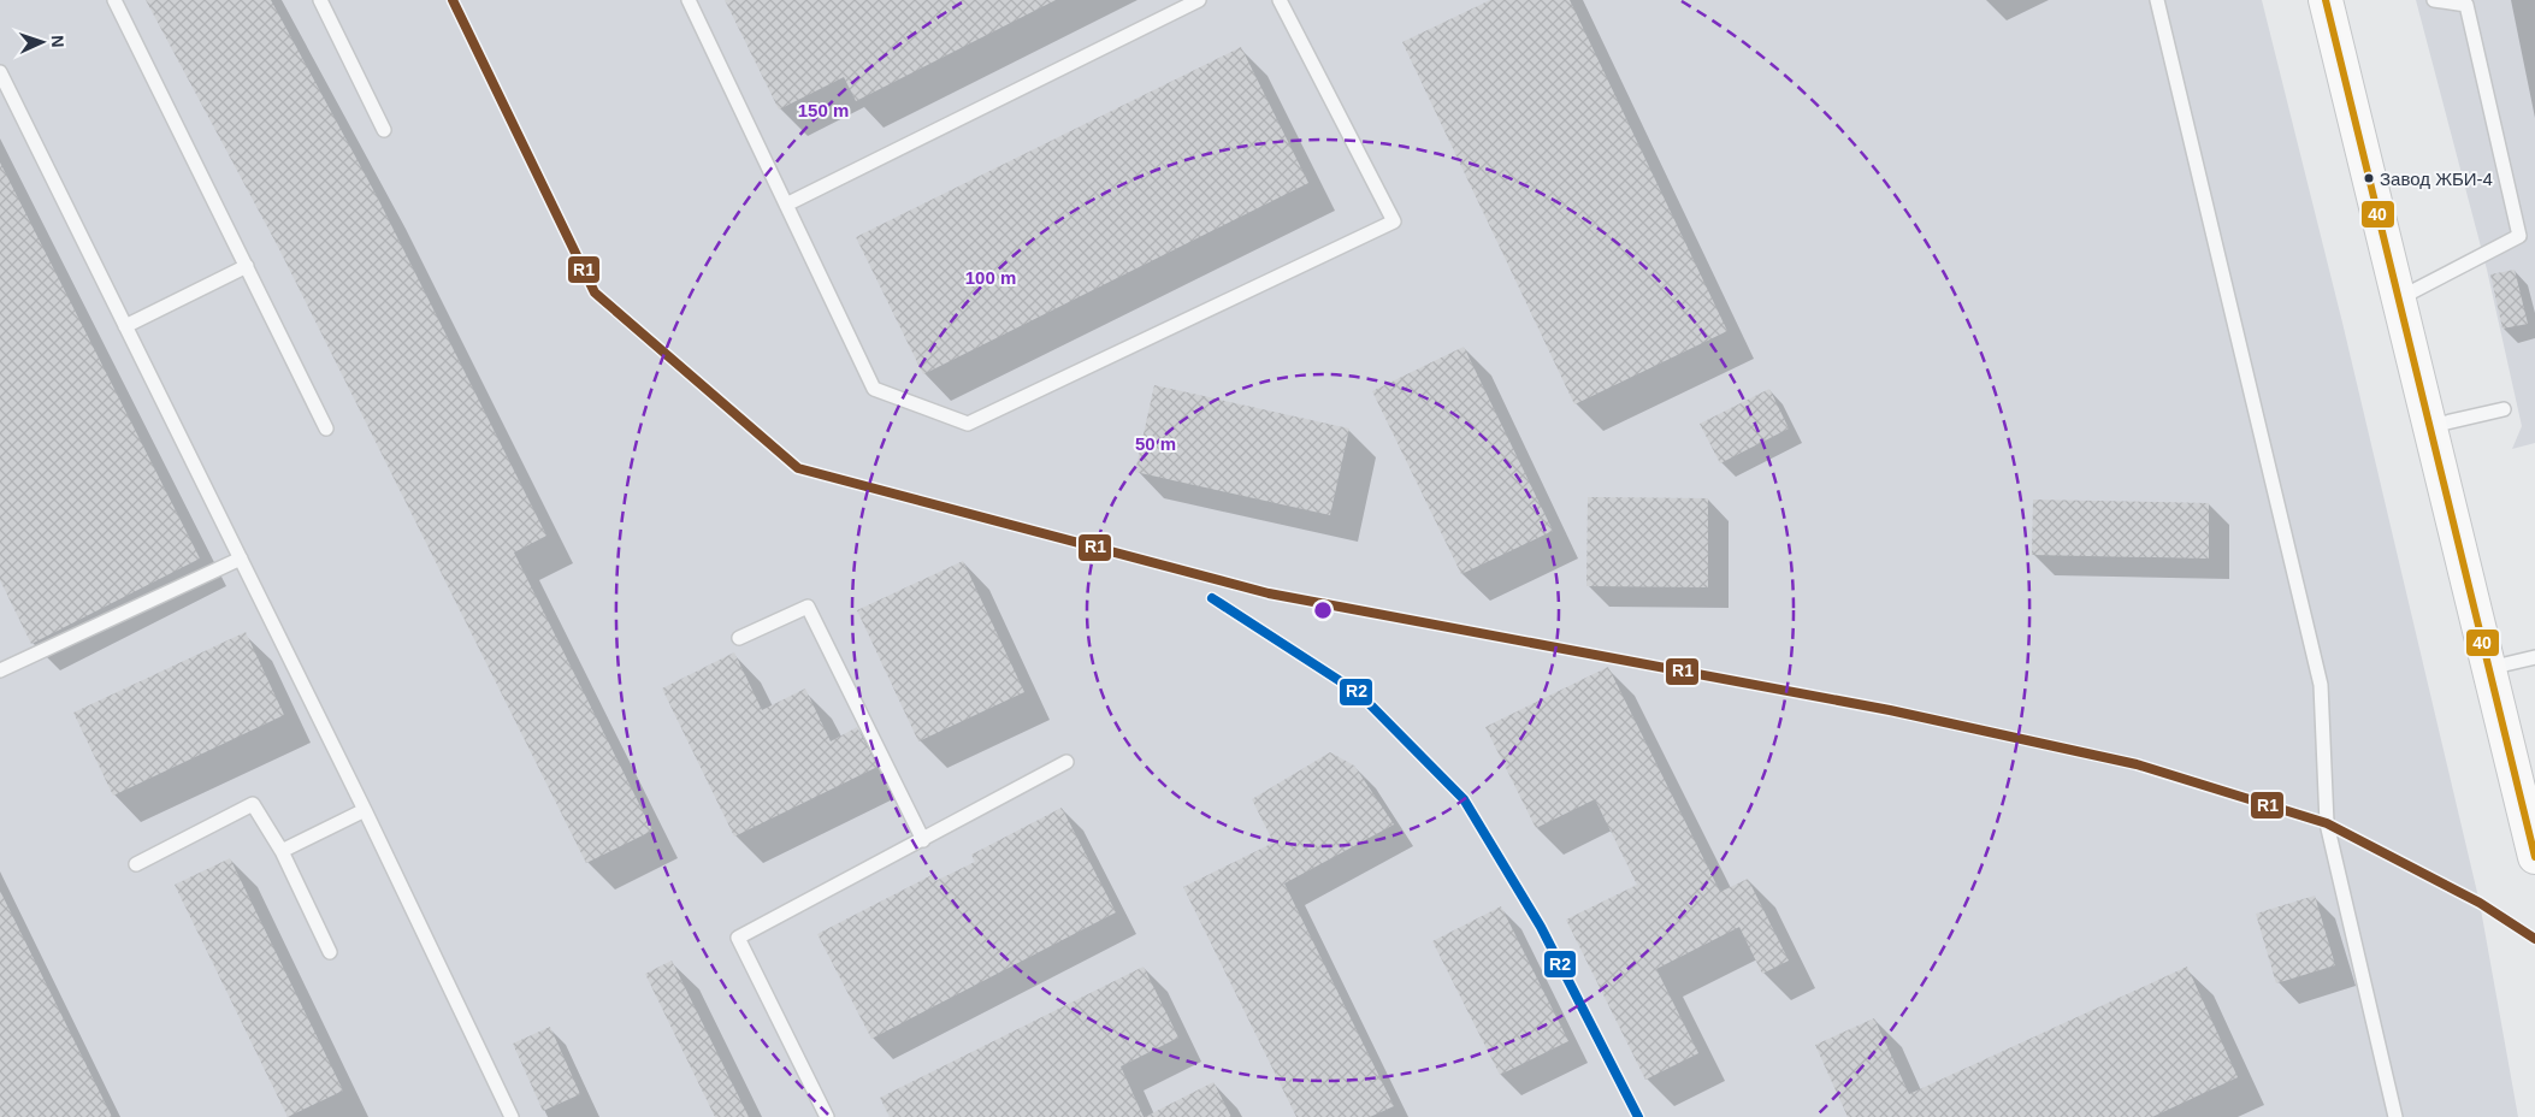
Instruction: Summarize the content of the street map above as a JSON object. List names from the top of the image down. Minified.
{"places":["Завод ЖБИ-4"],"lines":["transit line R1","transit line 40","transit line R2"],"north":"right","rings":["150 m","100 m","50 m"]}
